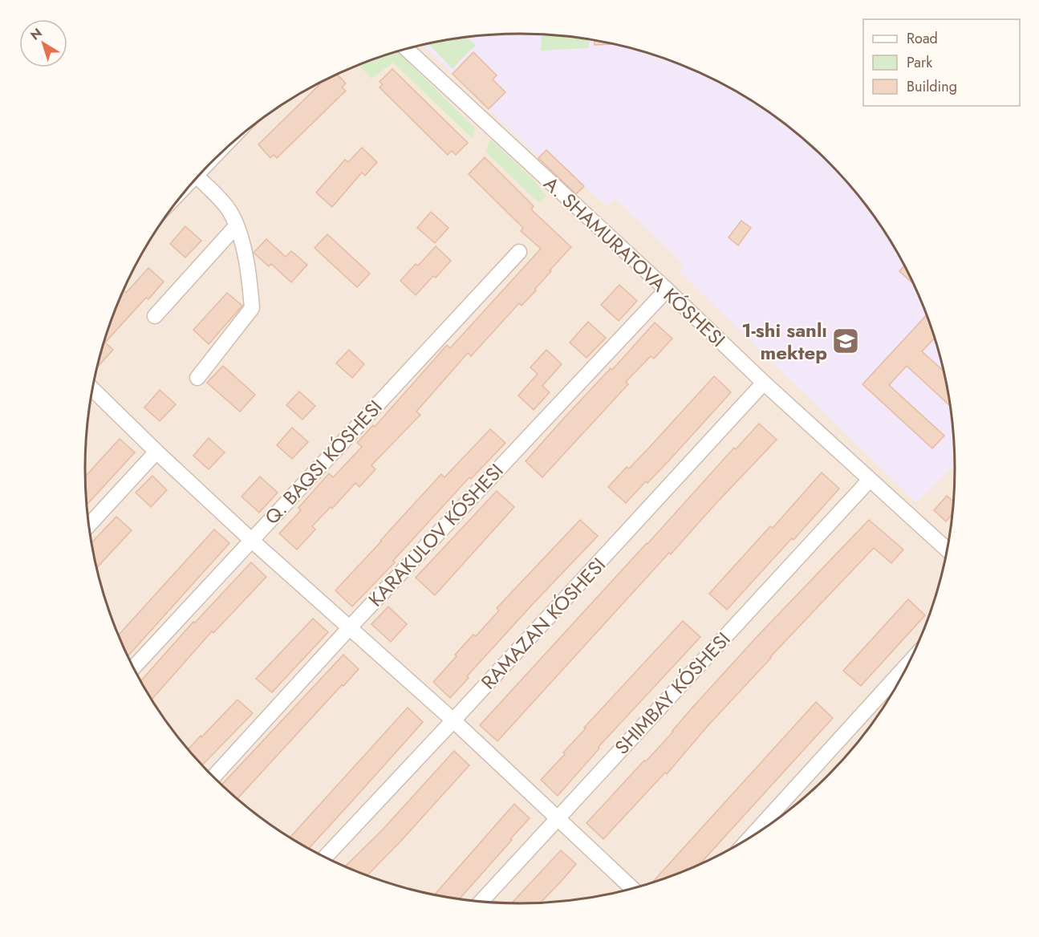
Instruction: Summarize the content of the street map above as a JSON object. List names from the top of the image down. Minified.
{"streets":{"street":["A. SHAMURATOVA KÓSHESI","KARAKULOV KÓSHESI","RAMAZAN KÓSHESI"]},"crossings":[["A. SHAMURATOVA KÓSHESI","KARAKULOV KÓSHESI"],["A. SHAMURATOVA KÓSHESI","RAMAZAN KÓSHESI"]],"places":{"school or university":["1-shi sanlı mektep"]},"legend":["Road","Park","Building"],"north":"top left"}
